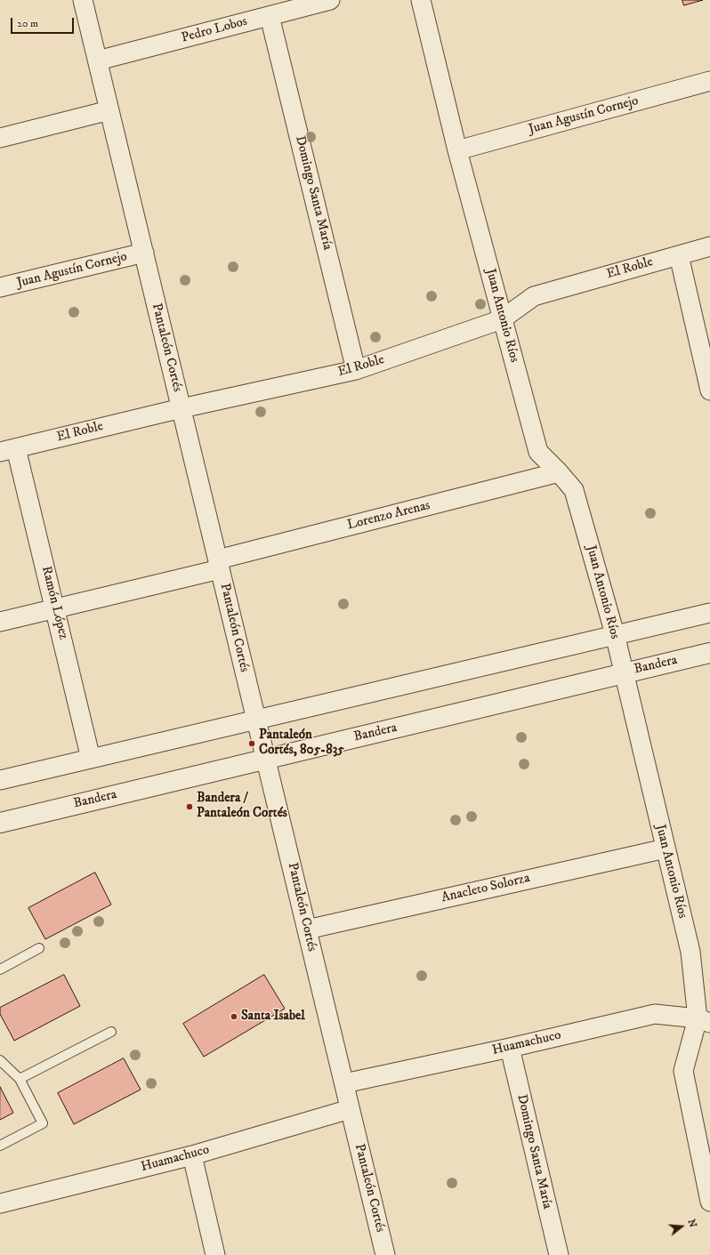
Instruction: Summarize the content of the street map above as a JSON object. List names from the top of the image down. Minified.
{"streets":{"street":["Pedro Lobos","Juan Agustín Cornejo","Domingo Santa María","El Roble","Juan Antonio Ríos","Pantaleón Cortés","Lorenzo Arenas","Ramón López","Bandera","Anacleto Solorza","Huamachuco"]},"crossings":[["Pedro Lobos","Domingo Santa María"],["Pedro Lobos","Pantaleón Cortés"],["Juan Agustín Cornejo","Juan Antonio Ríos"],["Juan Agustín Cornejo","Pantaleón Cortés"],["Domingo Santa María","El Roble"],["Domingo Santa María","Huamachuco"],["El Roble","Juan Antonio Ríos"],["El Roble","Pantaleón Cortés"],["El Roble","Ramón López"],["Juan Antonio Ríos","Lorenzo Arenas"],["Juan Antonio Ríos","Bandera"],["Juan Antonio Ríos","Anacleto Solorza"],["Juan Antonio Ríos","Huamachuco"],["Pantaleón Cortés","Lorenzo Arenas"],["Pantaleón Cortés","Bandera"],["Pantaleón Cortés","Anacleto Solorza"],["Pantaleón Cortés","Huamachuco"],["Lorenzo Arenas","Ramón López"]],"places":["Pantaleón Cortés, 805-835","Bandera / Pantaleón Cortés","Santa Isabel"],"scale_bar":"20 m","north":"right"}
